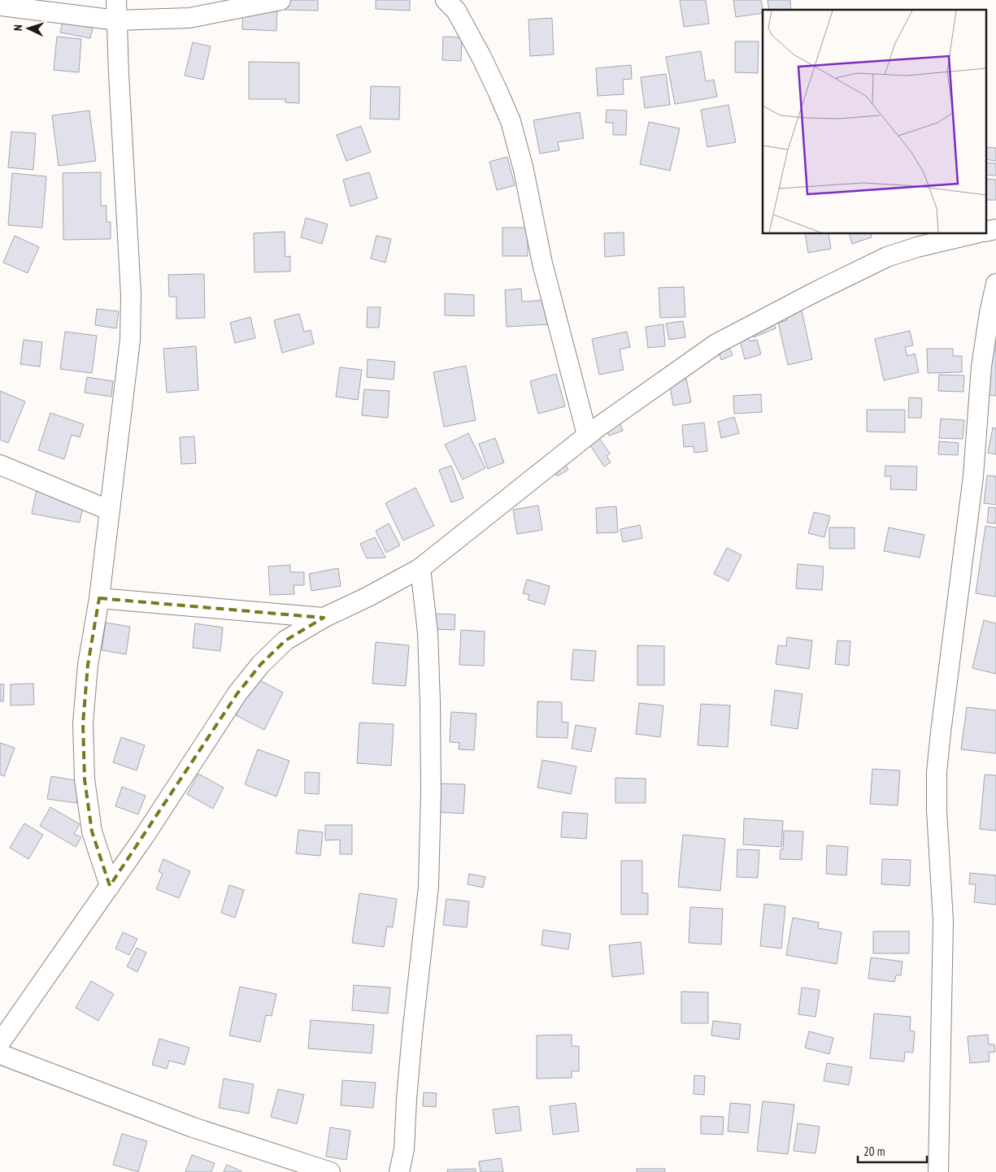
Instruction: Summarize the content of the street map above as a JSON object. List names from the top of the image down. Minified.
{"scale_bar":"20 m","north":"left"}
